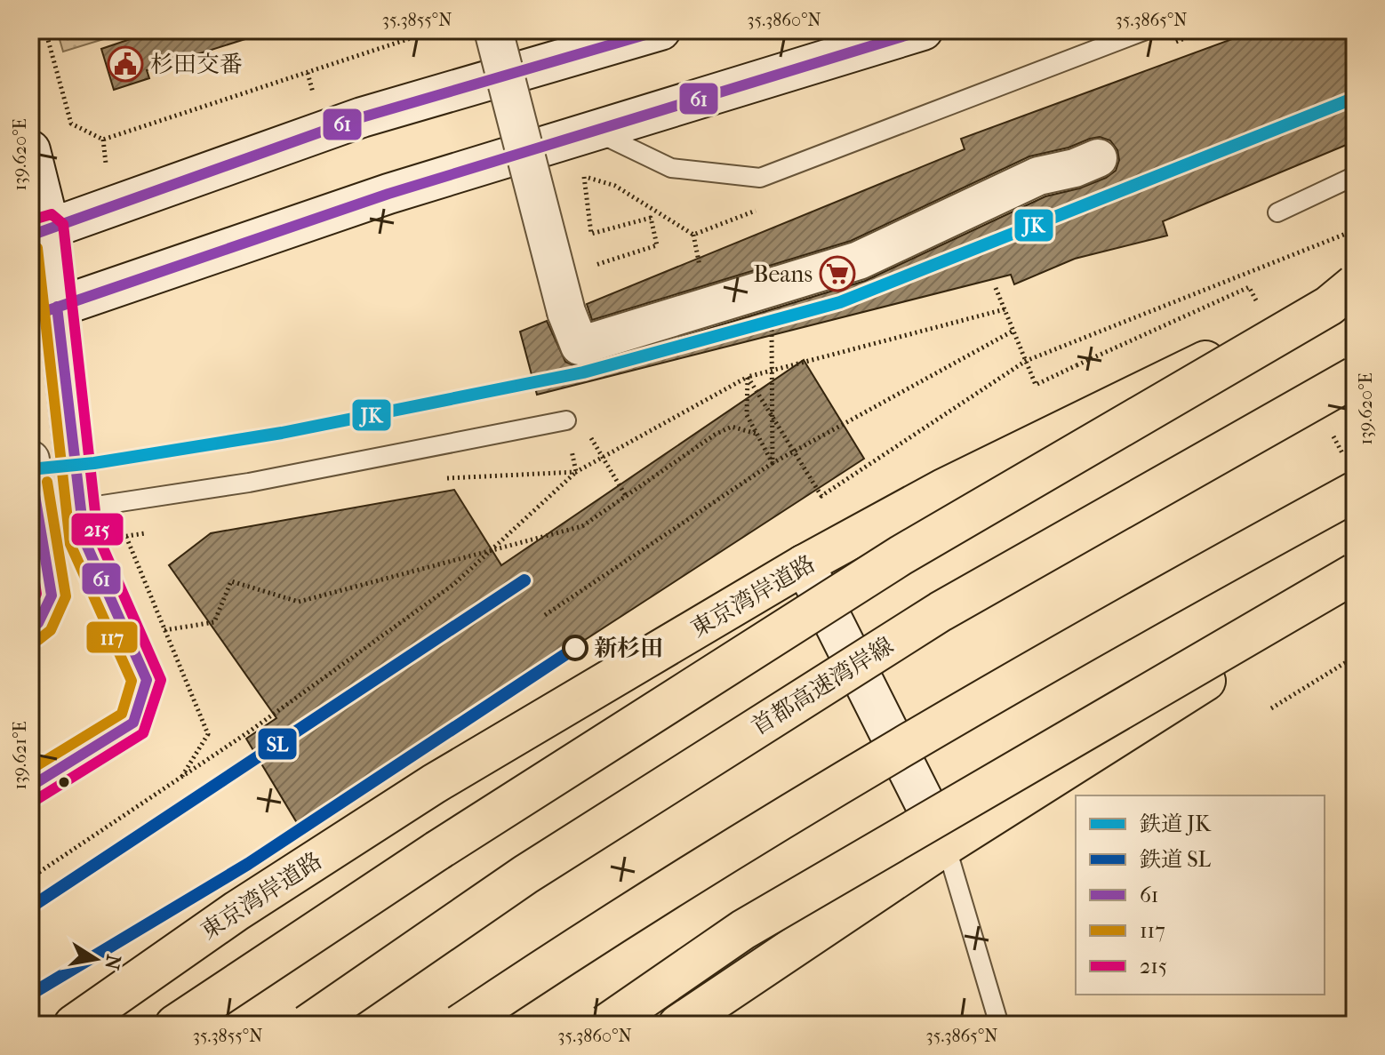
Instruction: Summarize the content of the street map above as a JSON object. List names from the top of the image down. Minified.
{"streets":{"highway":["東京湾岸道路","首都高速湾岸線"]},"places":{"public building":["杉田交番"],"supermarket":["Beans"],"other":["新杉田"]},"lines":["transit line 61","rail line JK","transit line 215","transit line 117","rail line SL"],"legend":["鉄道 JK","鉄道 SL","61","117","215"],"north":"right","coordinates":["35.3855°N","35.3860°N","35.3865°N","139.620°E","139.621°E"]}
